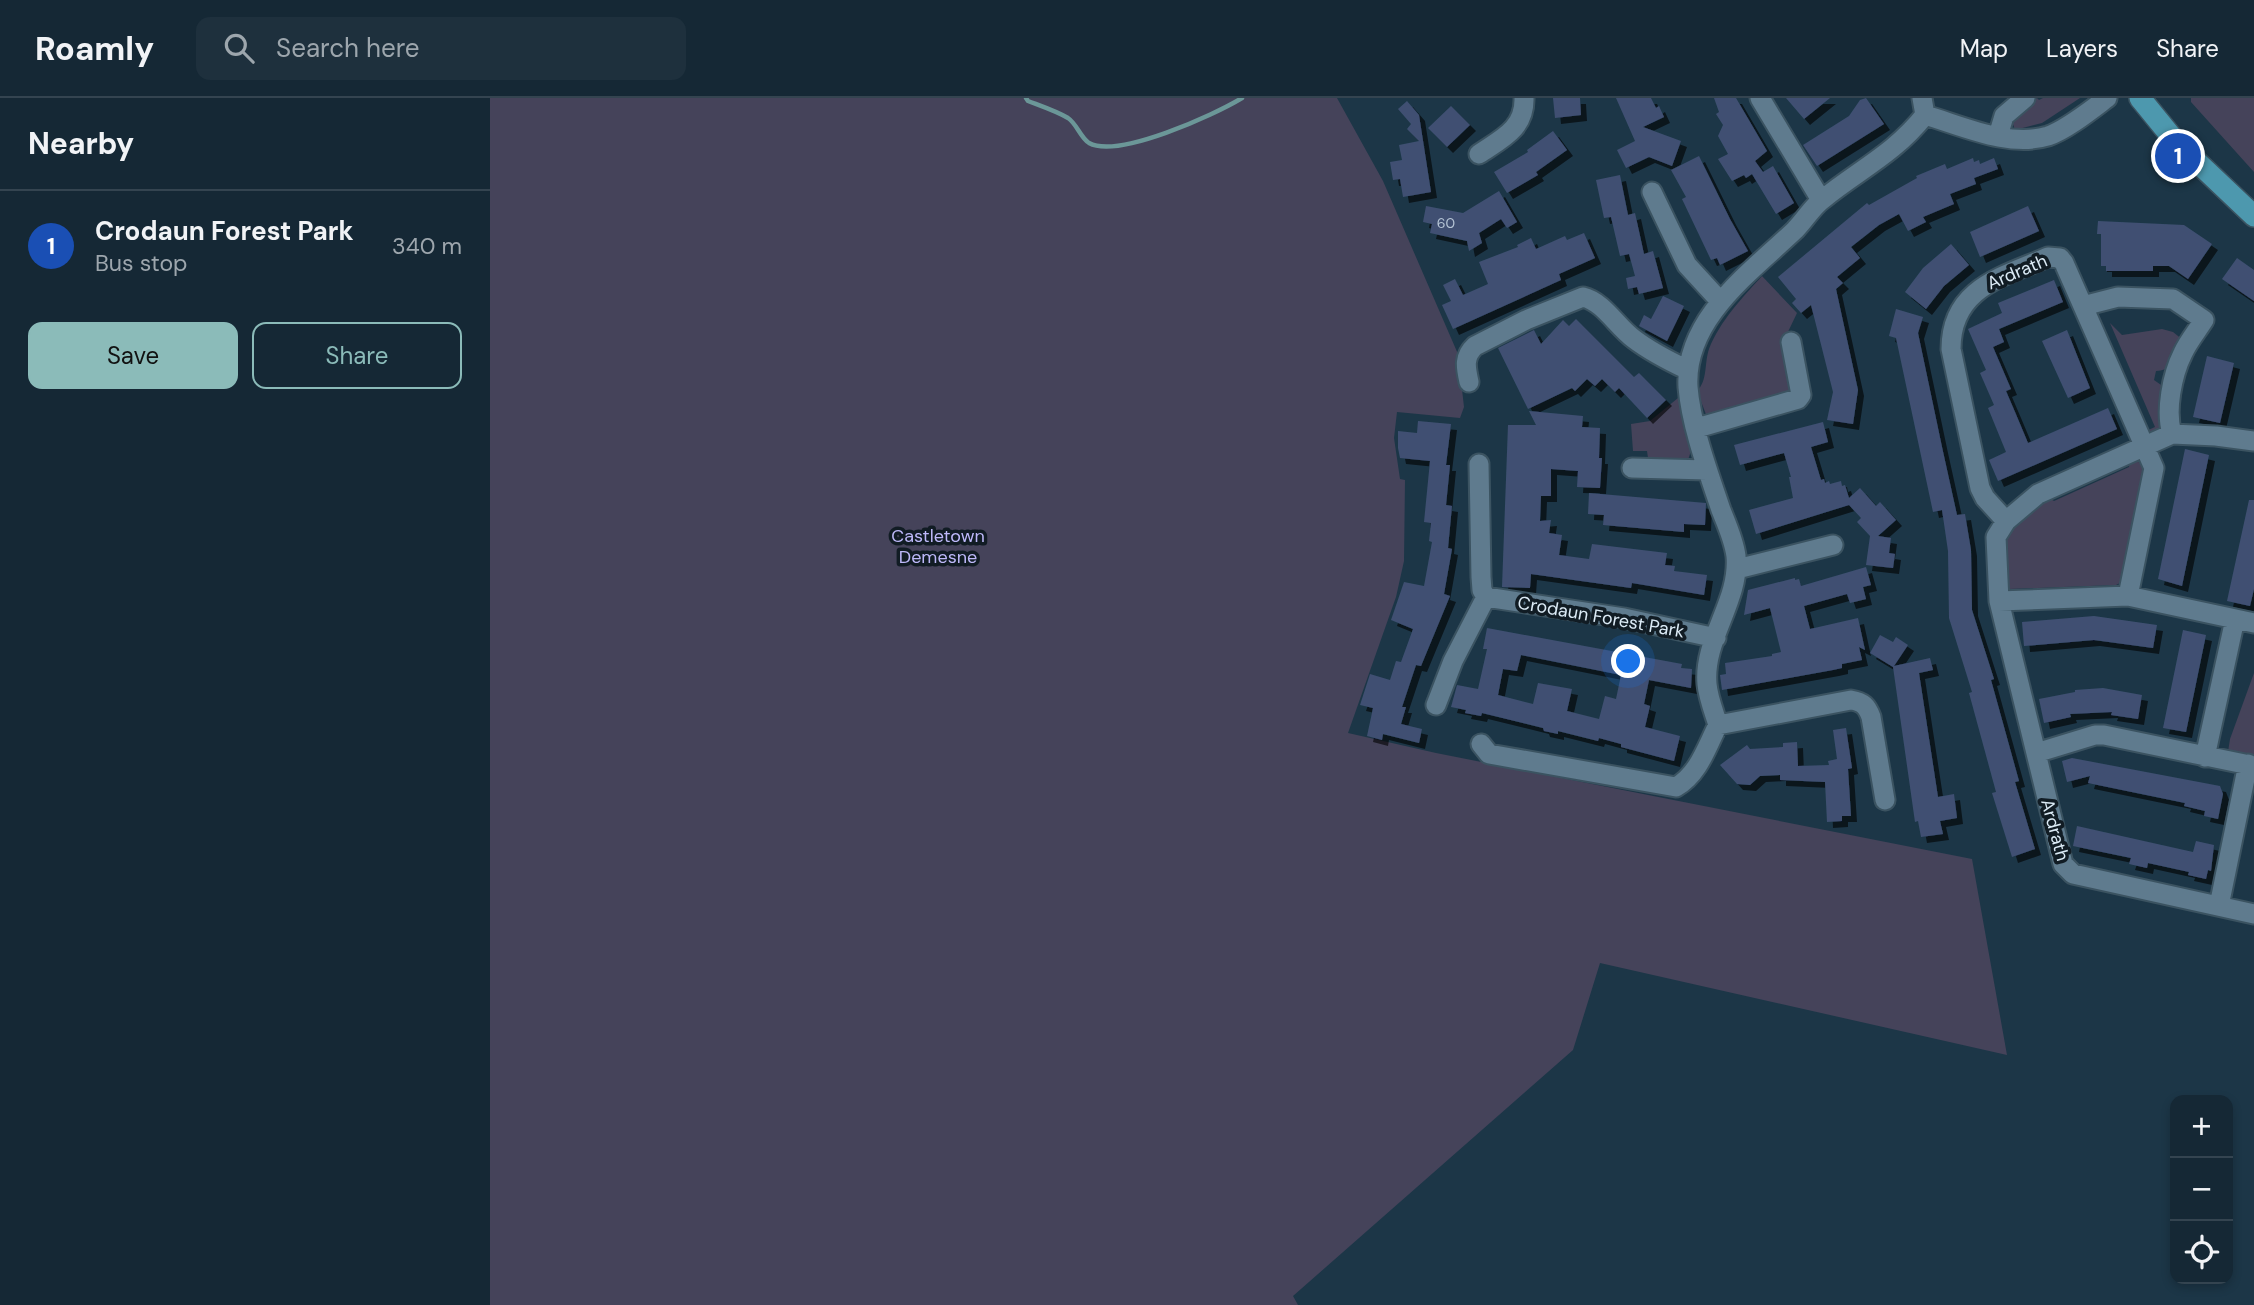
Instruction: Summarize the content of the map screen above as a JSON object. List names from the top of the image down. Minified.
{"streets":{"street":["Ardrath","Crodaun Forest Park"]},"parks":["Castletown Demesne"],"house_numbers":["60"],"page":{"header":"Roamly","search":"Search here","nav":["Map","Layers","Share"],"heading":"Nearby","pins":"1","list":[{"mark":"1","name":"Crodaun Forest Park","note":"Bus stop","value":"340 m"}],"buttons":["Save","Share"],"map_buttons":["+","−"]}}
